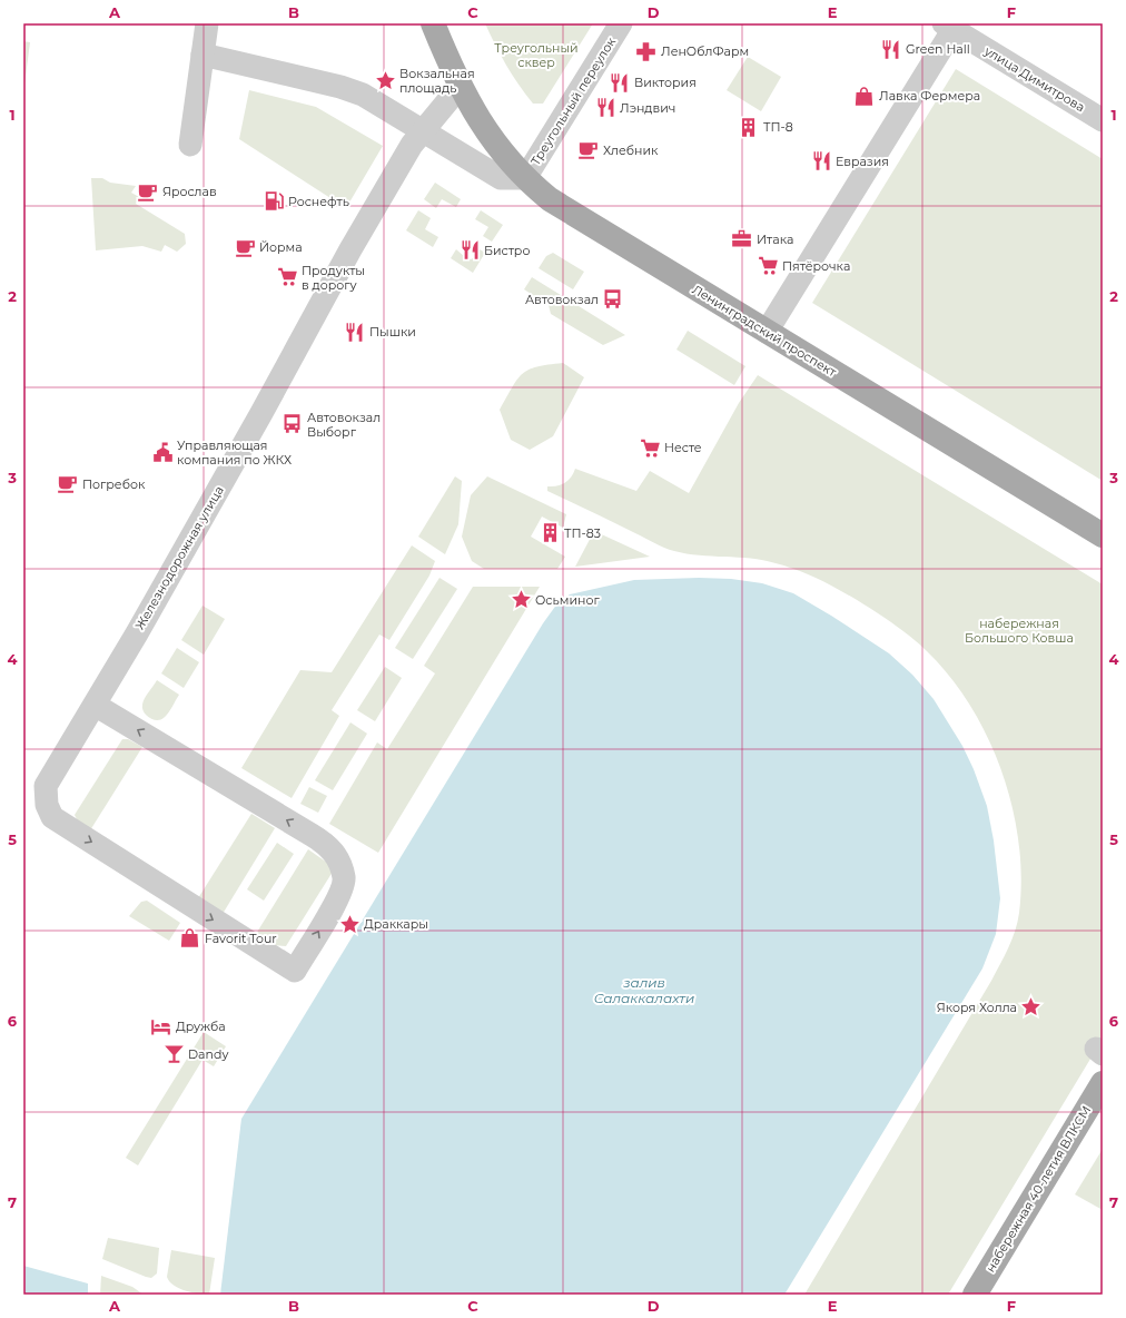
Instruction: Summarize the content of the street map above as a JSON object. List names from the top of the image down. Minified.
{"streets":{"main road":["Ленинградский проспект","набережная 40-летия ВЛКСМ"],"street":["улица Димитрова","Треугольный переулок","Железнодорожная улица"]},"crossings":[["Треугольный переулок","Ленинградский проспект"],["Ленинградский проспект","Железнодорожная улица"]],"water":["залив Салаккалахти"],"parks":["Треугольный сквер","набережная Большого Ковша"],"places":{"restaurant":["Green Hall","Виктория","Лэндвич","Евразия","Бистро","Пышки"],"pharmacy":["ЛенОблФарм"],"place":["Вокзальная площадь","Осьминог","Драккары","Якоря Холла"],"shop":["Лавка Фермера","Favorit Tour"],"building":["ТП-8","ТП-83"],"cafe":["Хлебник","Ярослав","Йорма","Погребок"],"fuel station":["Роснефть"],"office":["Итака"],"supermarket":["Пятёрочка","Продукты в дорогу","Несте"],"bus stop":["Автовокзал","Автовокзал Выборг"],"public building":["Управляющая компания по ЖКХ"],"hotel":["Дружба"],"bar":["Dandy"]},"grid":{"columns":["A","B","C","D","E","F"],"rows":["1","2","3","4","5","6","7"]}}
